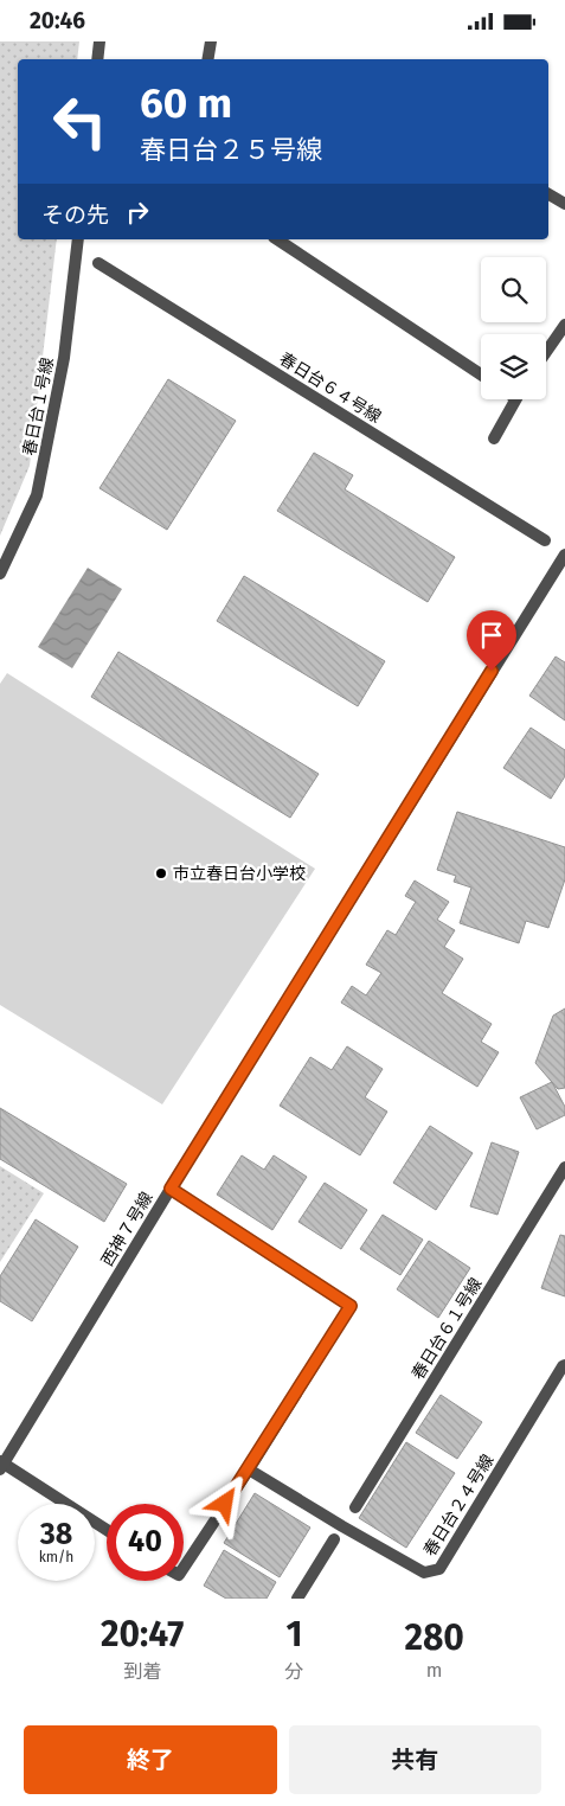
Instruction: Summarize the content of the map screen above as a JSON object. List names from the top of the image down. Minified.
{"streets":{"street":["春日台６４号線","春日台１号線","西神７号線","春日台６１号線","春日台２４号線"]},"places":["市立春日台小学校"],"page":{"status":"20:46","turn":["60 m","春日台２５号線"],"then":"その先","speed":"38 km/h","limit":"40","eta":["20:47","到着","1","分","280","m"],"buttons":["終了","共有"]}}
